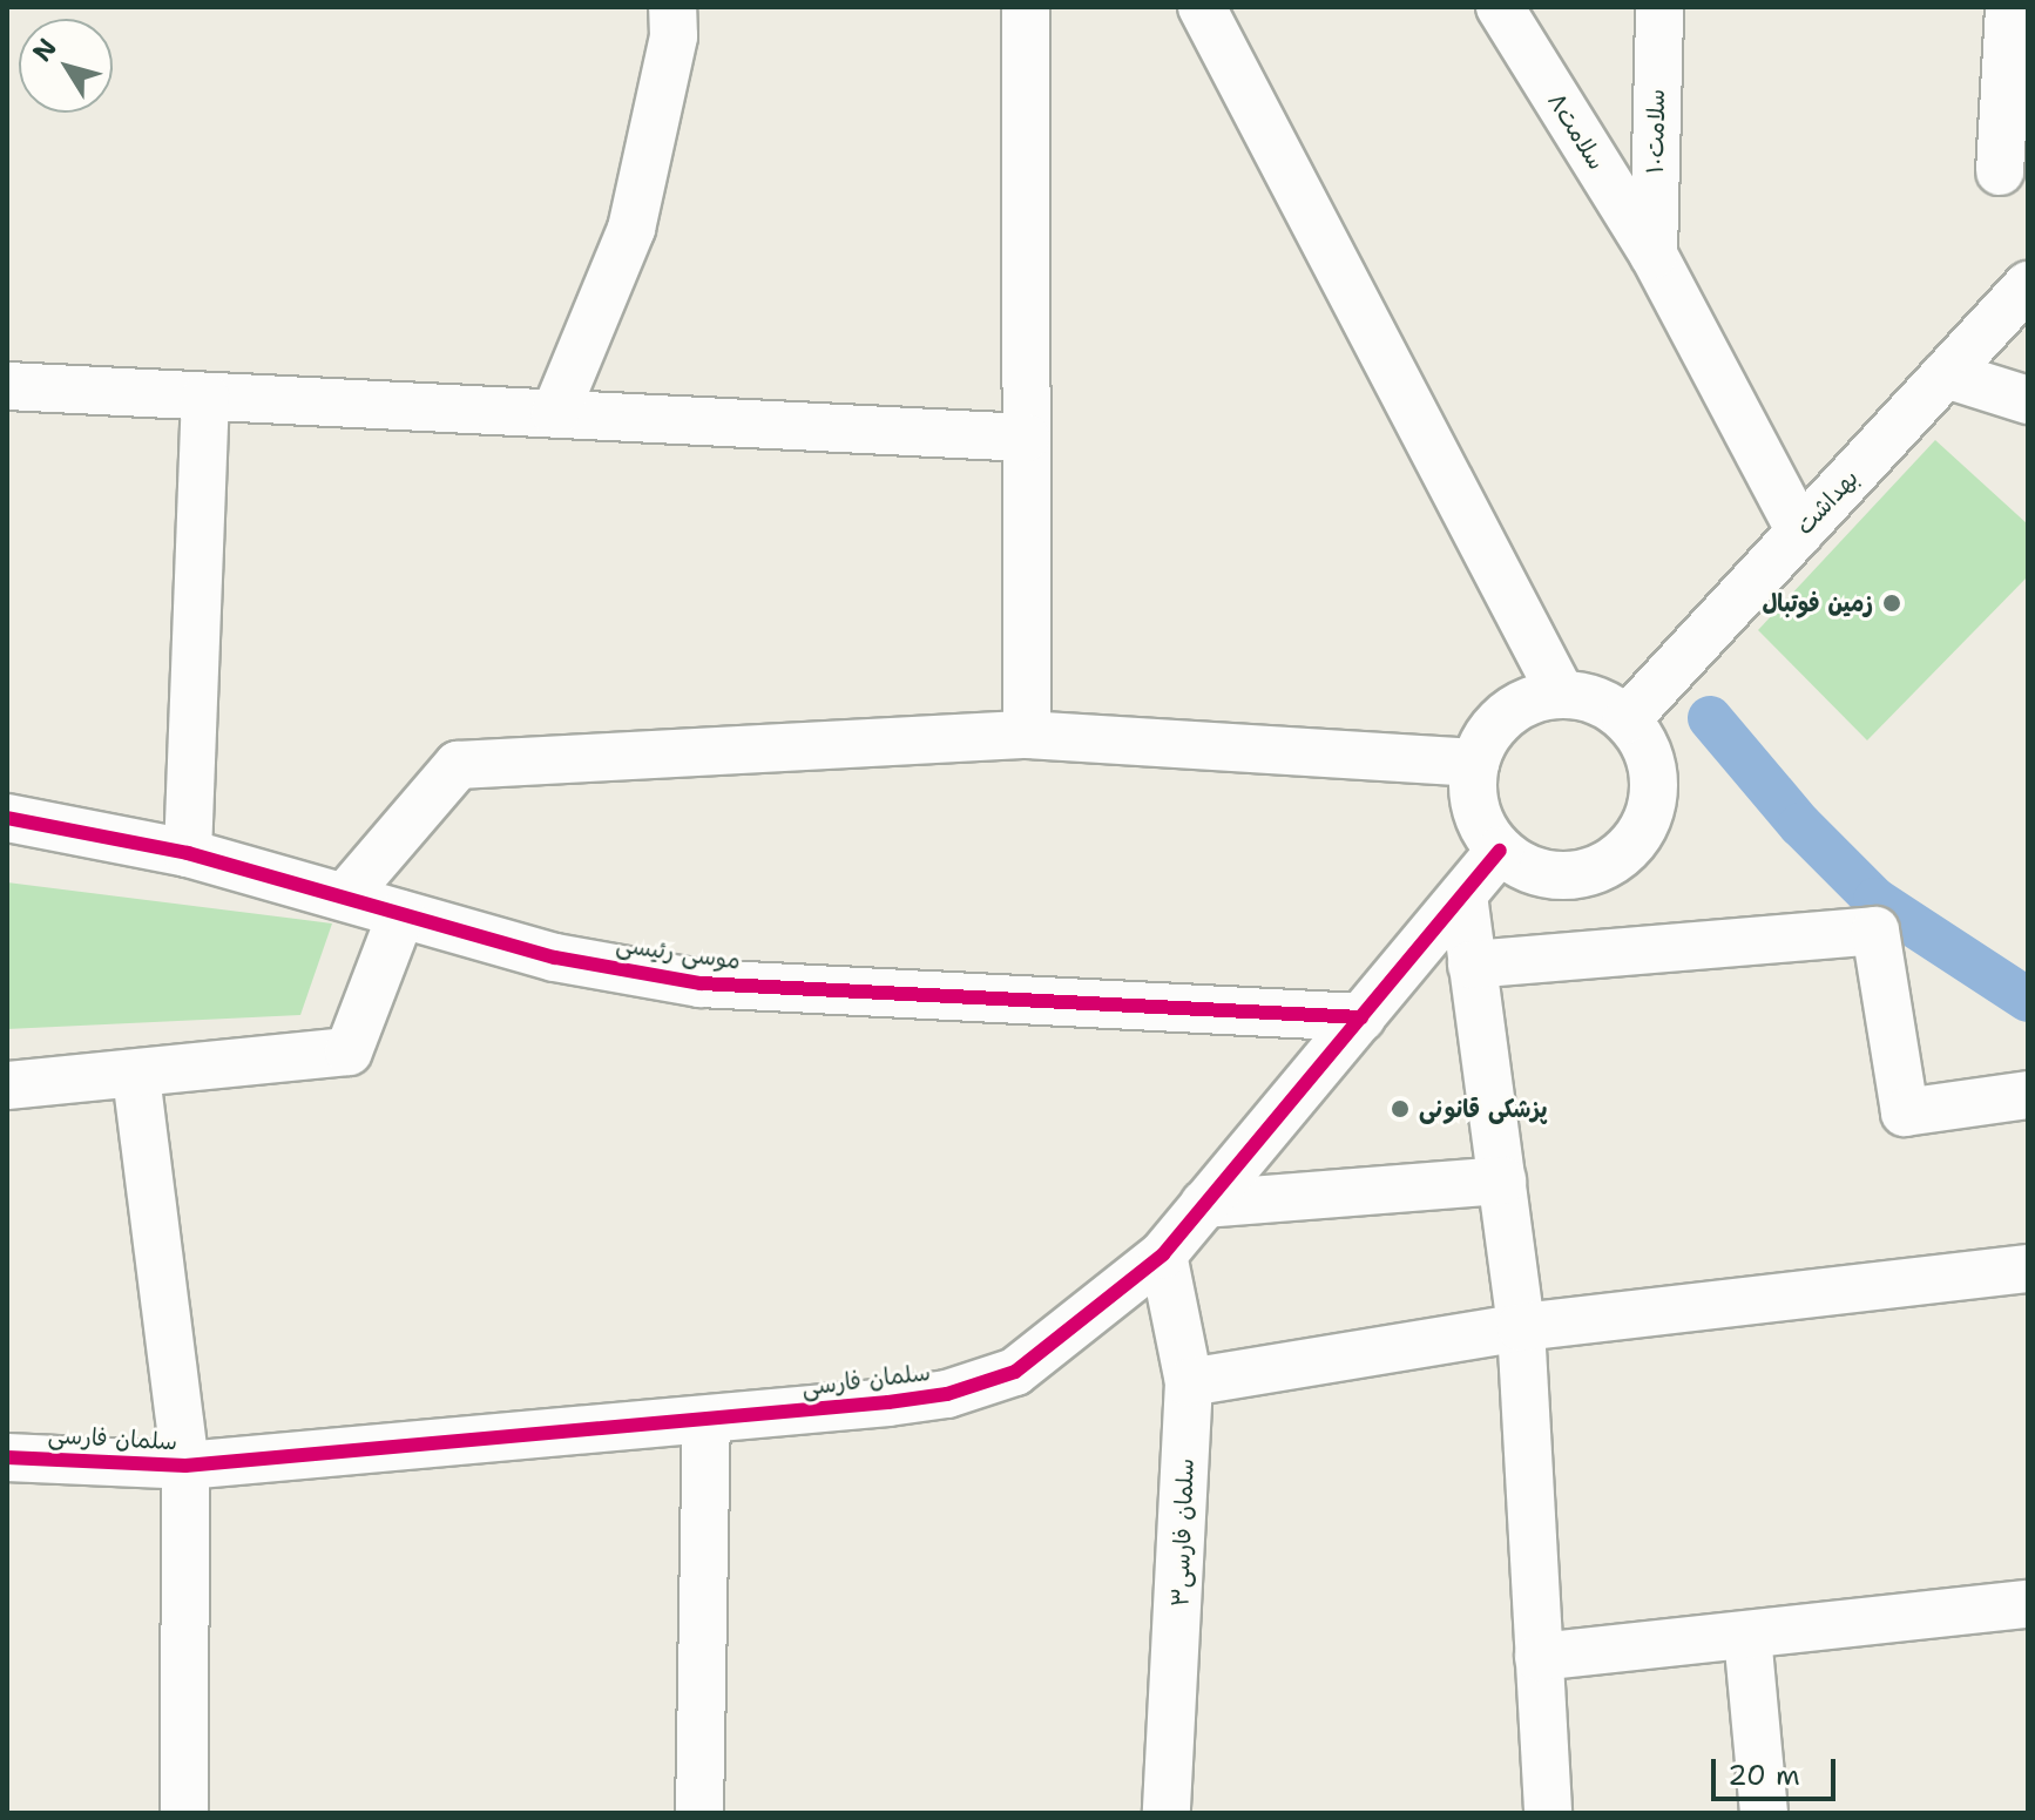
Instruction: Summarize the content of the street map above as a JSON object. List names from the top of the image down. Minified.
{"streets":{"street":["سلامت۸","سلامت۱۰","بهداشت","موسی رئیسی","سلمان فارسی","سلمان فارسی۳"]},"crossings":[["سلامت۸","سلامت۱۰"],["سلامت۸","بهداشت"],["بهداشت","سلمان فارسی"],["موسی رئیسی","سلمان فارسی"],["سلمان فارسی","سلمان فارسی۳"]],"places":["زمین فوتبال","پزشکی قانونی"],"scale_bar":"20 m","north":"top left"}
